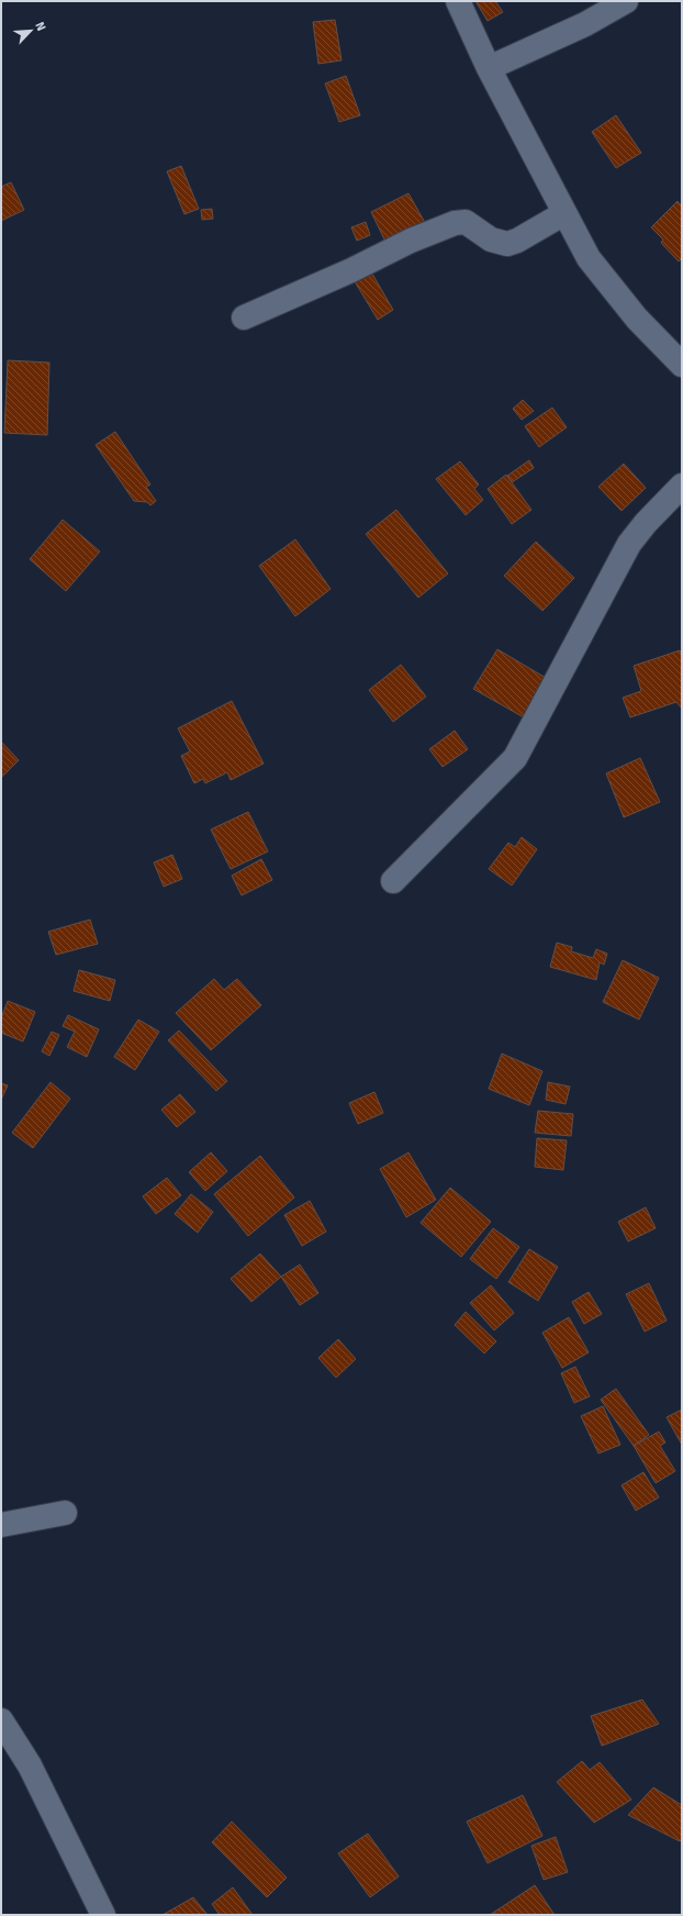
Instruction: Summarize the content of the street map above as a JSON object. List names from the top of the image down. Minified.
{"north":"top right"}
